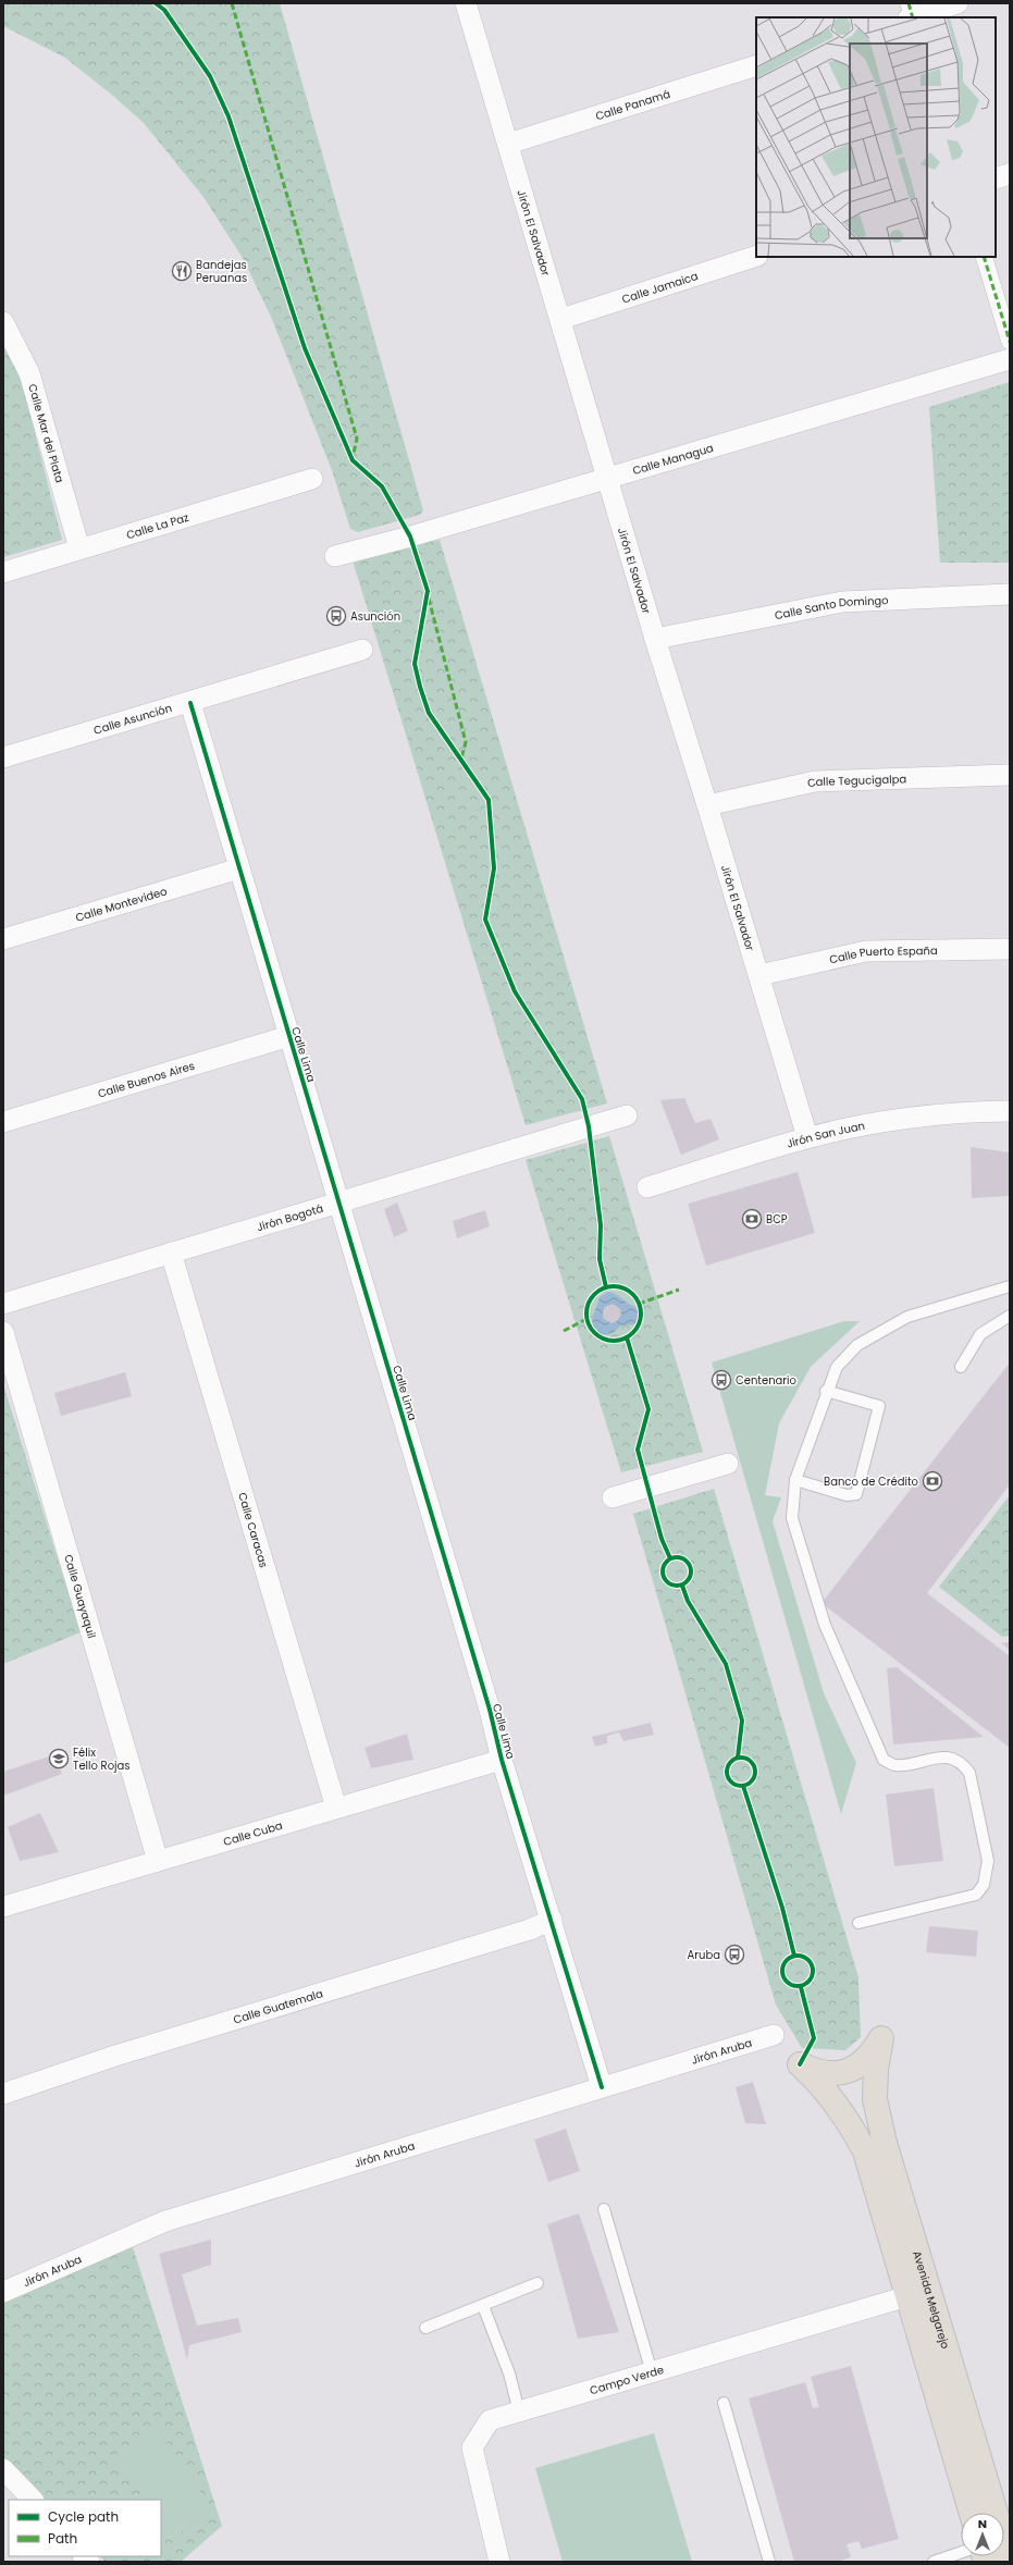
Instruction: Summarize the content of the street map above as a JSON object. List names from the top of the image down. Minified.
{"streets":{"main road":["Avenida Melgarejo"],"street":["Calle Panamá","Jirón El Salvador","Calle Jamaica","Calle Mar del Plata","Calle Managua","Calle La Paz","Calle Santo Domingo","Calle Asunción","Calle Tegucigalpa","Calle Montevideo","Calle Puerto España","Calle Lima","Calle Buenos Aires","Jirón San Juan","Jirón Bogotá","Calle Caracas","Calle Guayaquil","Calle Cuba","Calle Guatemala","Jirón Aruba","Campo Verde"]},"crossings":[["Calle Panamá","Jirón El Salvador"],["Jirón El Salvador","Calle Jamaica"],["Jirón El Salvador","Calle Managua"],["Jirón El Salvador","Calle Santo Domingo"],["Jirón El Salvador","Calle Tegucigalpa"],["Jirón El Salvador","Calle Puerto España"],["Jirón El Salvador","Jirón San Juan"],["Calle Mar del Plata","Calle La Paz"],["Calle Asunción","Calle Lima"],["Calle Montevideo","Calle Lima"],["Calle Lima","Calle Buenos Aires"],["Calle Lima","Jirón Bogotá"],["Calle Lima","Calle Cuba"],["Calle Lima","Calle Guatemala"],["Calle Lima","Jirón Aruba"],["Jirón Bogotá","Calle Caracas"],["Calle Caracas","Calle Cuba"],["Calle Guayaquil","Calle Cuba"],["Avenida Melgarejo","Campo Verde"]],"places":{"restaurant":["Bandejas Peruanas"],"bus stop":["Asunción","Centenario","Aruba"],"bank":["BCP","Banco de Crédito"],"school or university":["Félix Tello Rojas"]},"legend":["Cycle path","Path"],"north":"top"}
